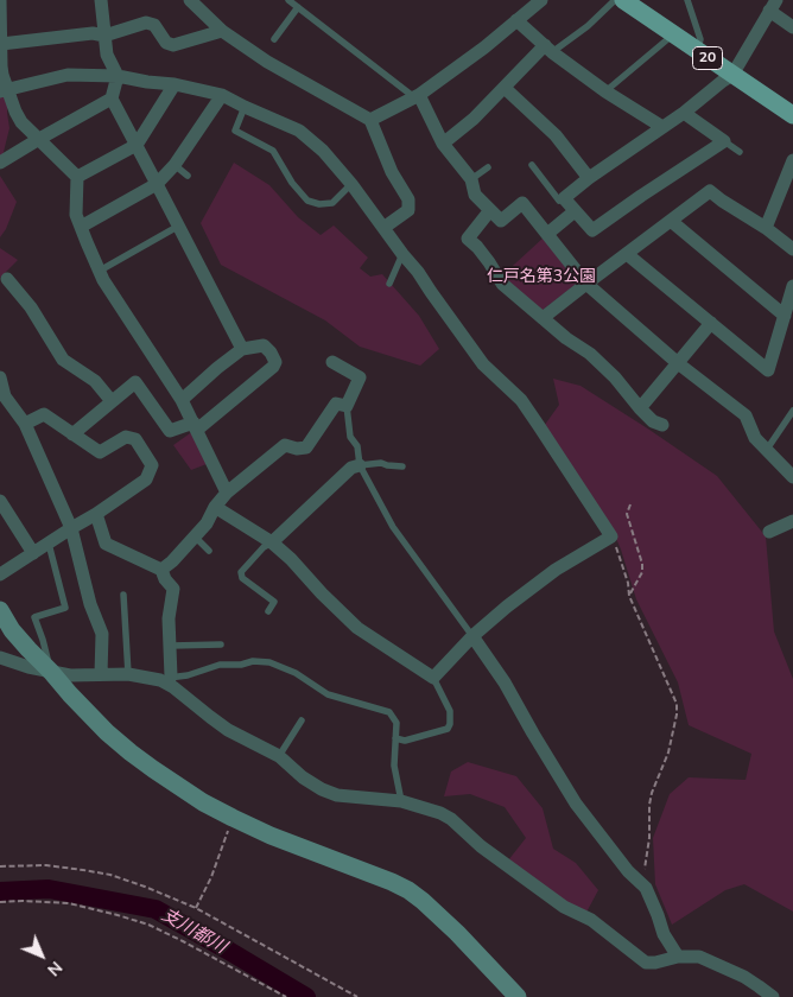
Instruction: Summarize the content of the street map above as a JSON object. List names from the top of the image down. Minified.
{"streets":{"main road":["20"]},"water":["支川都川"],"parks":["仁戸名第3公園"],"north":"bottom right"}
